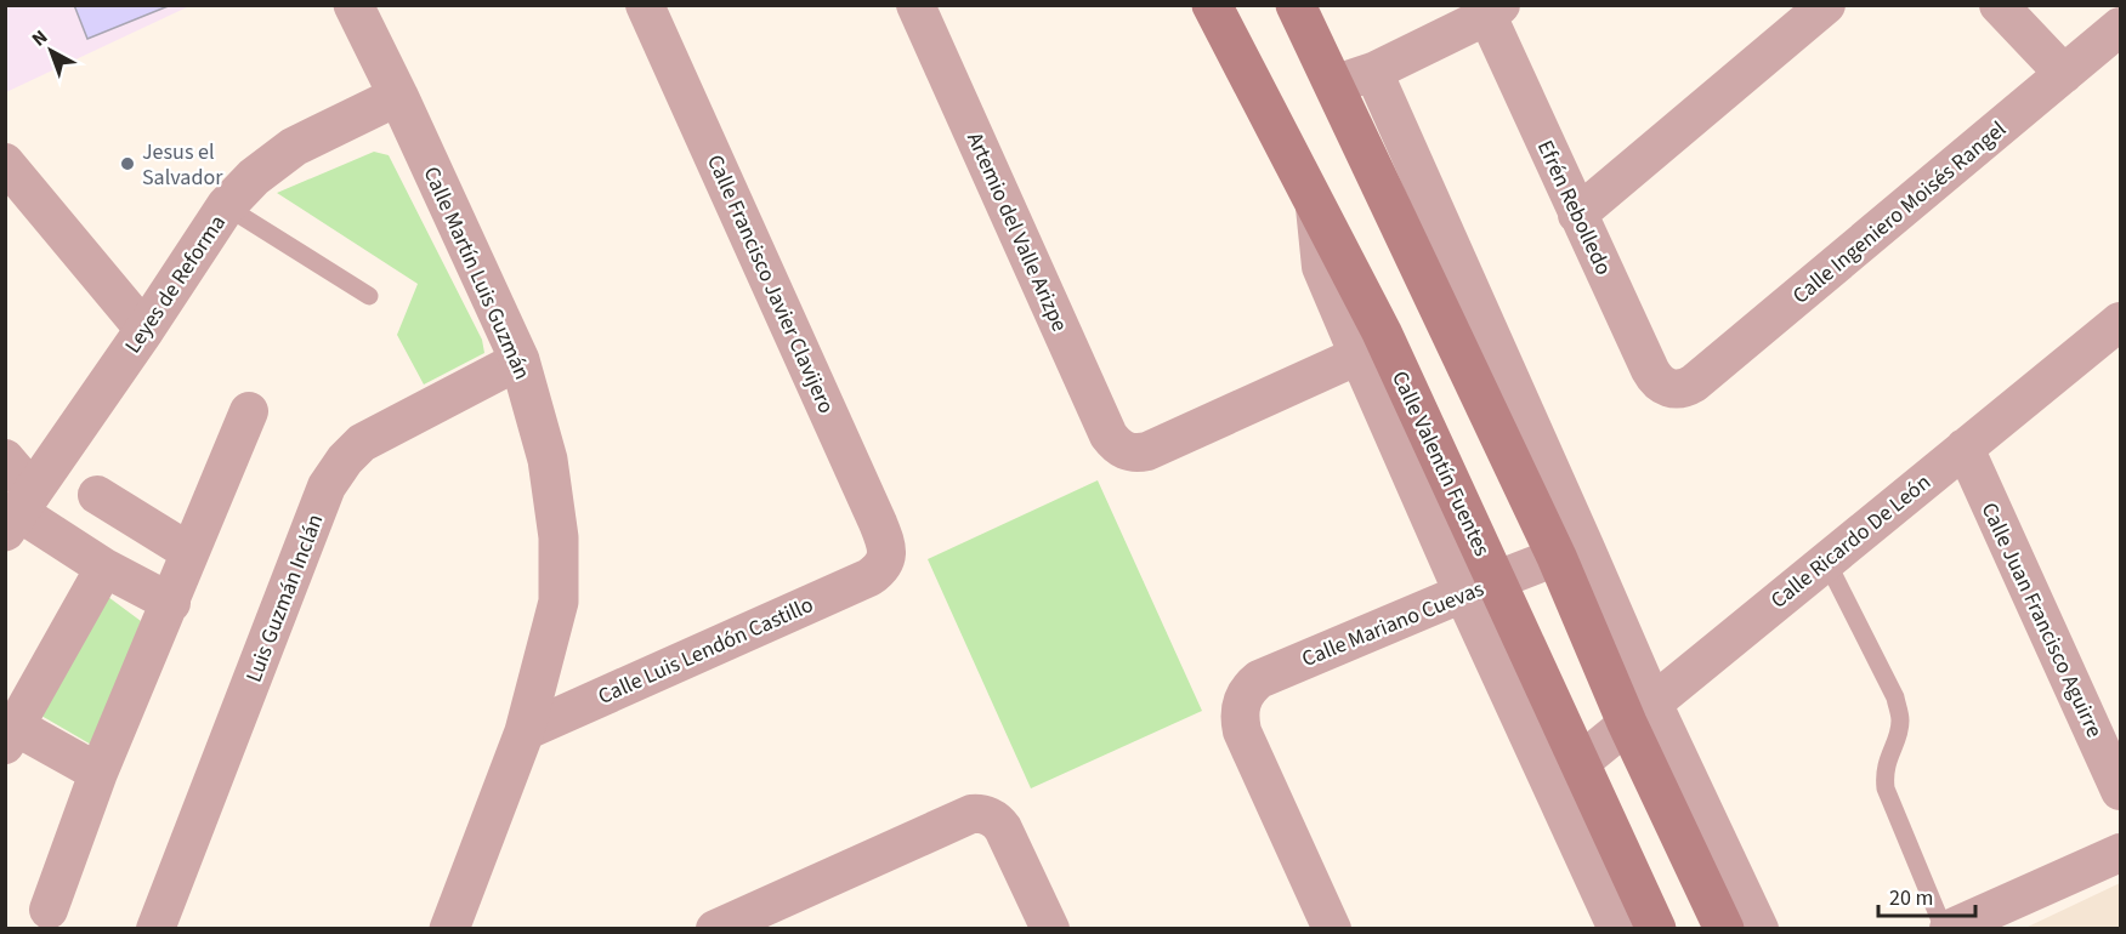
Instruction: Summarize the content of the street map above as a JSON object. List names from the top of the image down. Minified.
{"streets":{"main road":["Calle Valentín Fuentes"],"street":["Efrén Rebolledo","Calle Ingeniero Moisés Rangel","Artemio del Valle Arizpe","Calle Martín Luis Guzmán","Leyes de Reforma","Calle Francisco Javier Clavijero","Calle Ricardo De León","Luis Guzmán Inclán","Calle Juan Francisco Aguirre","Calle Mariano Cuevas","Calle Luis Lendón Castillo"]},"crossings":[["Efrén Rebolledo","Calle Ingeniero Moisés Rangel"],["Calle Martín Luis Guzmán","Leyes de Reforma"],["Calle Martín Luis Guzmán","Luis Guzmán Inclán"],["Calle Martín Luis Guzmán","Calle Luis Lendón Castillo"],["Calle Francisco Javier Clavijero","Calle Luis Lendón Castillo"],["Calle Valentín Fuentes","Calle Ricardo De León"],["Calle Valentín Fuentes","Calle Mariano Cuevas"],["Calle Ricardo De León","Calle Juan Francisco Aguirre"]],"places":["Jesus el Salvador"],"scale_bar":"20 m","north":"top left"}
